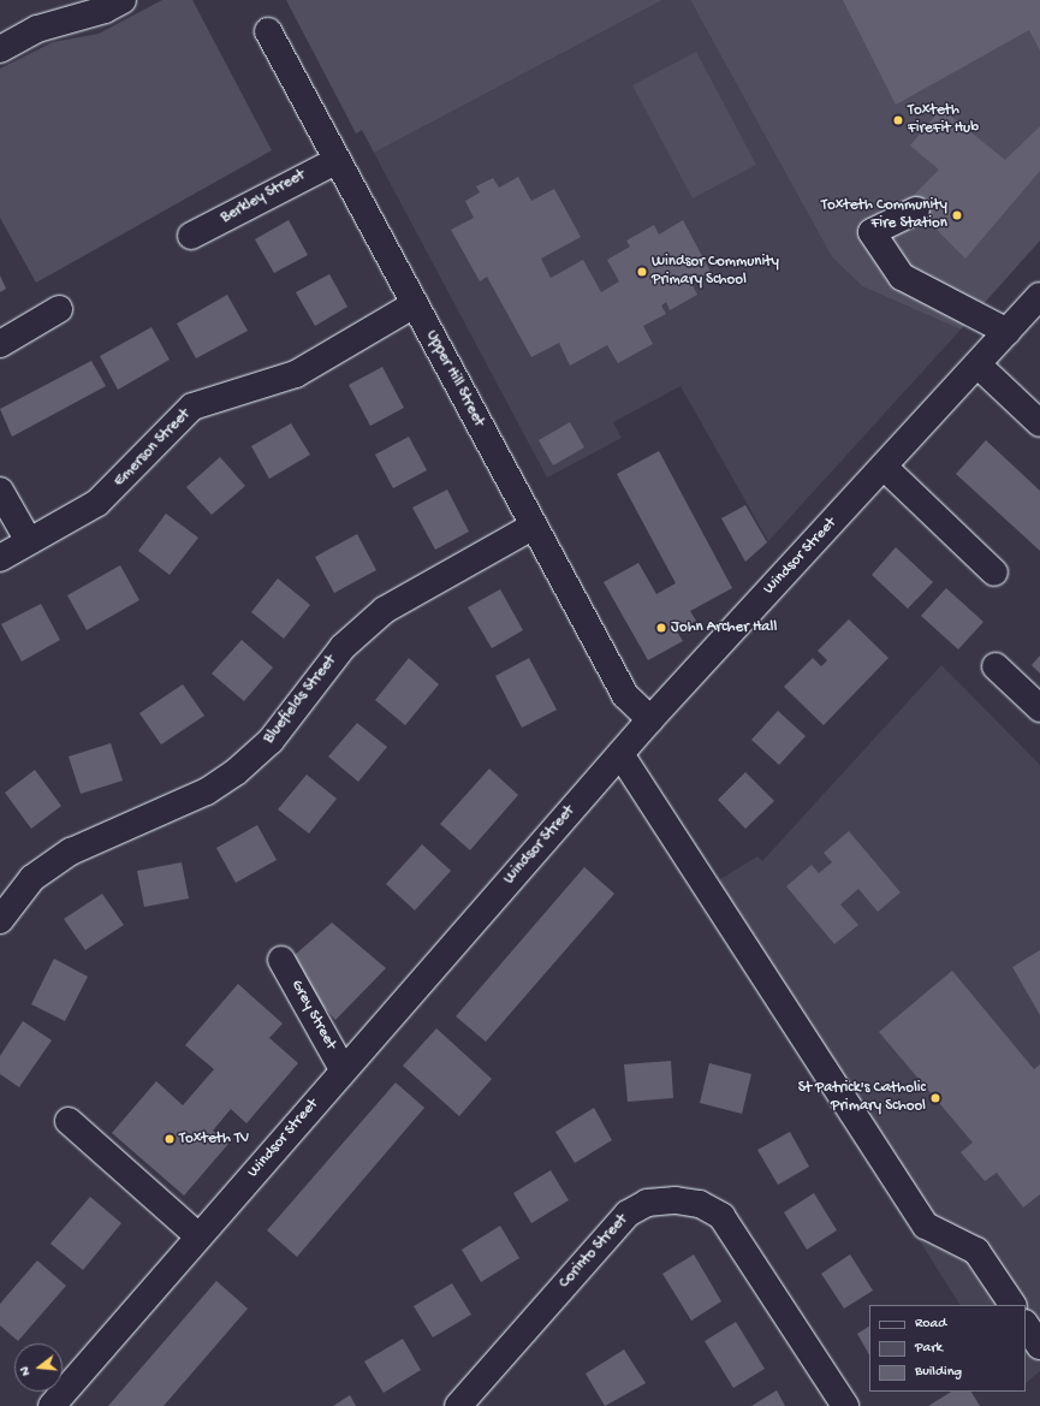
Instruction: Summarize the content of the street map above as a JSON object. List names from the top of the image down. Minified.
{"streets":{"street":["Berkley Street","Upper Hill Street","Emerson Street","Windsor Street","Bluefields Street","Grey Street","Corinto Street"]},"crossings":[["Berkley Street","Upper Hill Street"],["Upper Hill Street","Emerson Street"],["Upper Hill Street","Windsor Street"],["Upper Hill Street","Bluefields Street"],["Windsor Street","Grey Street"]],"places":["Toxteth FireFit Hub","Toxteth Community Fire Station","Windsor Community Primary School","John Archer Hall","St Patrick's Catholic Primary School","Toxteth TV"],"legend":["Road","Park","Building"],"north":"left"}
